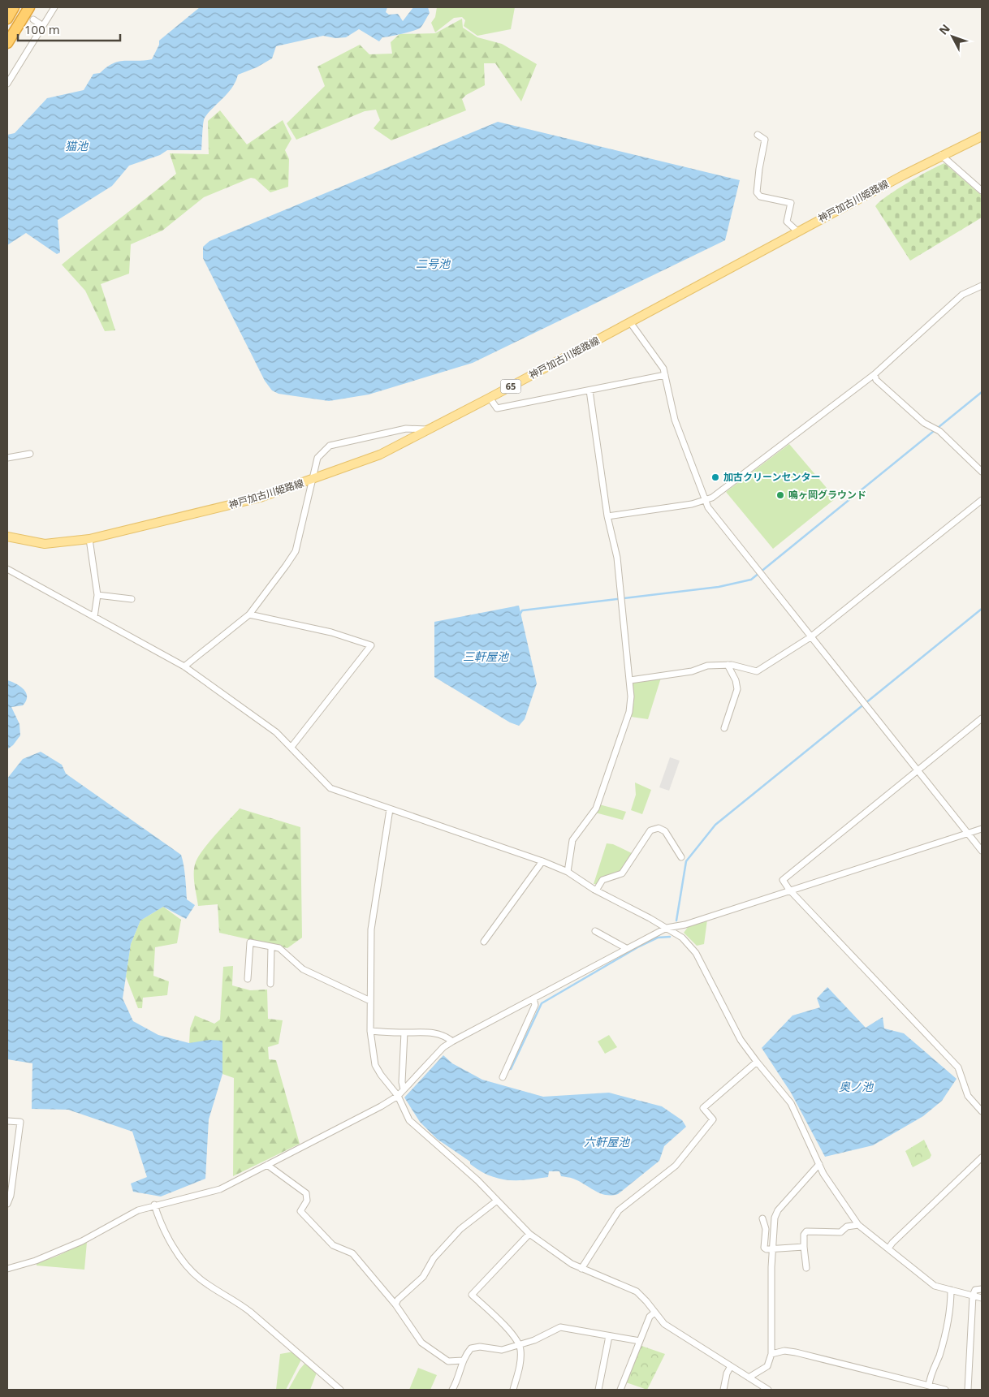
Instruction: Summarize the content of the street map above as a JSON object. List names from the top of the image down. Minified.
{"streets":{"main road":["神戸加古川姫路線","65"]},"water":["猫池","二号池","三軒屋池","奥ノ池","六軒屋池"],"places":["加古クリーンセンター","鳴ヶ岡グラウンド"],"scale_bar":"100 m","north":"top left"}
